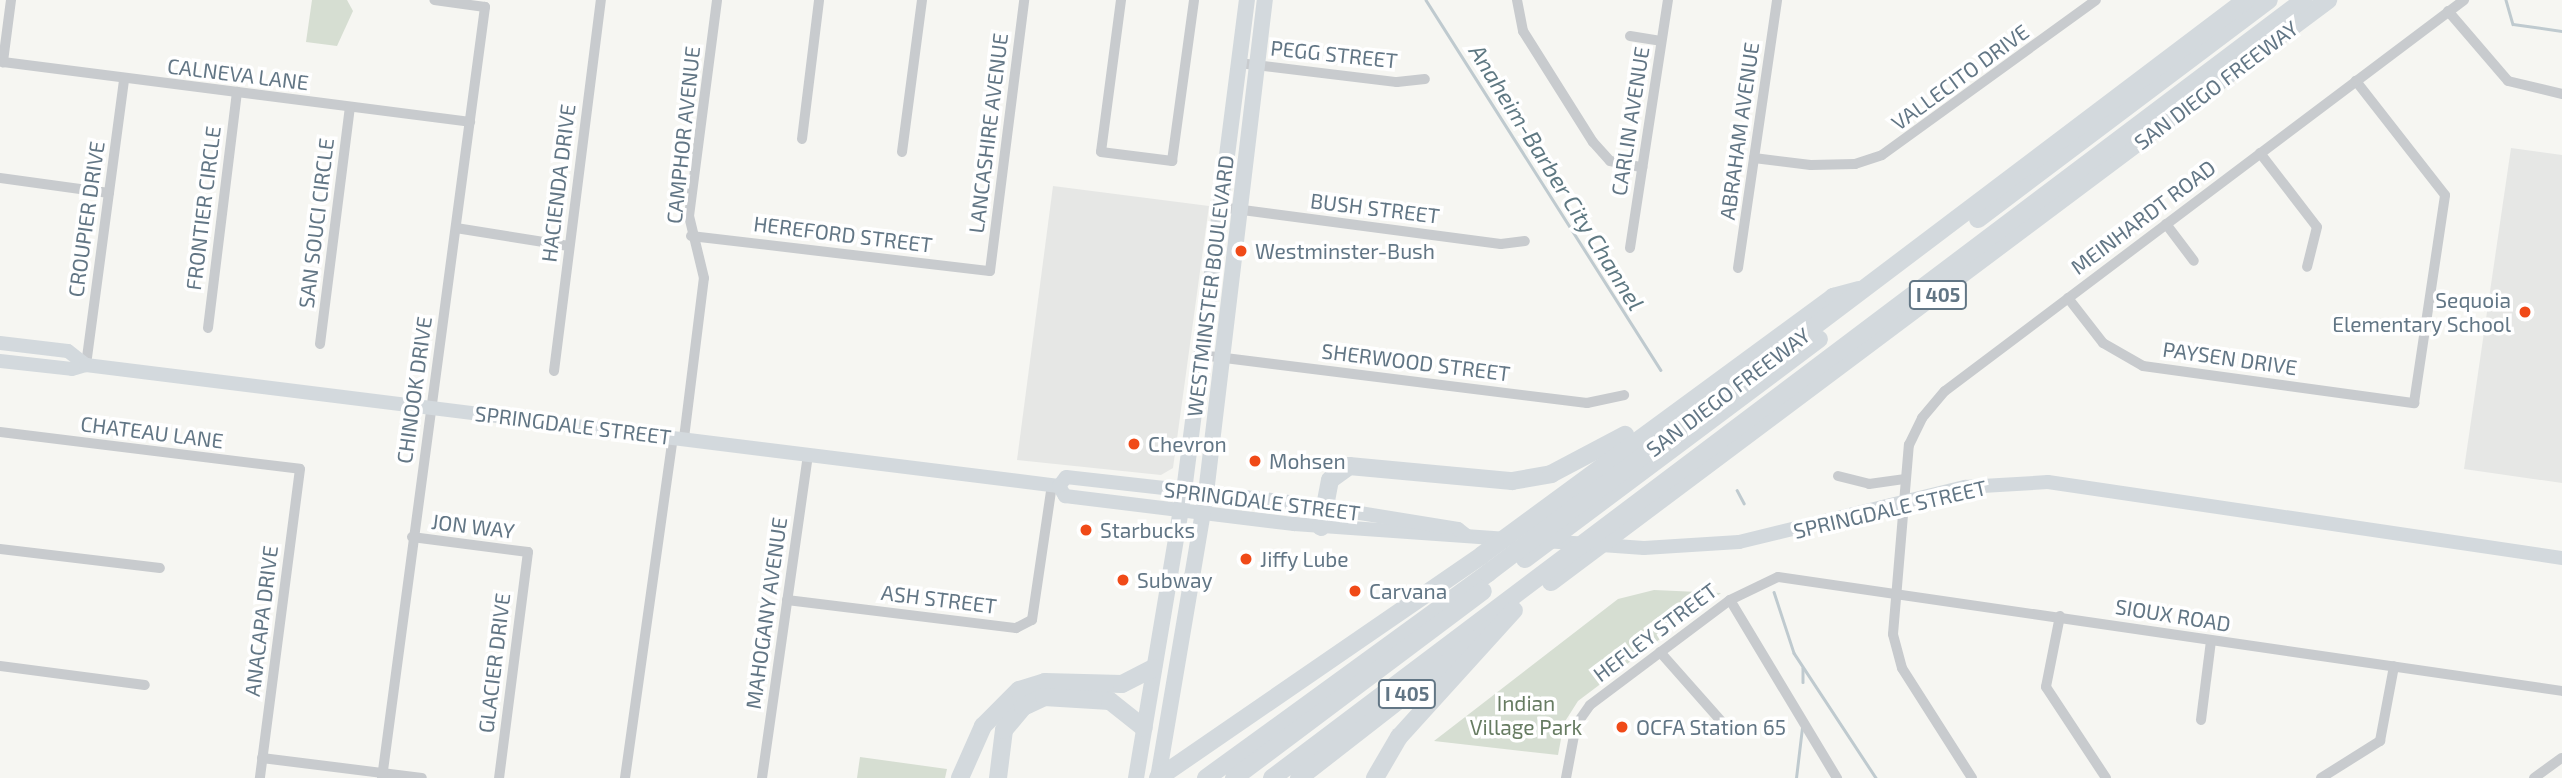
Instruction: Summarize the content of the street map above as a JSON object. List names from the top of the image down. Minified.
{"streets":{"highway":["SAN DIEGO FREEWAY","I 405"],"main road":["WESTMINSTER BOULEVARD","SPRINGDALE STREET"],"street":["PEGG STREET","CALNEVA LANE","VALLECITO DRIVE","CARLIN AVENUE","ABRAHAM AVENUE","LANCASHIRE AVENUE","CAMPHOR AVENUE","HACIENDA DRIVE","FRONTIER CIRCLE","BUSH STREET","MEINHARDT ROAD","CROUPIER DRIVE","SAN SOUCI CIRCLE","HEREFORD STREET","PAYSEN DRIVE","SHERWOOD STREET","CHINOOK DRIVE","CHATEAU LANE","JON WAY","ASH STREET","MAHOGANY AVENUE","SIOUX ROAD","ANACAPA DRIVE","HEFLEY STREET","GLACIER DRIVE"]},"crossings":[["PEGG STREET","WESTMINSTER BOULEVARD"],["CALNEVA LANE","FRONTIER CIRCLE"],["CALNEVA LANE","CROUPIER DRIVE"],["CALNEVA LANE","SAN SOUCI CIRCLE"],["CALNEVA LANE","CHINOOK DRIVE"],["VALLECITO DRIVE","ABRAHAM AVENUE"],["LANCASHIRE AVENUE","HEREFORD STREET"],["CAMPHOR AVENUE","HEREFORD STREET"],["CAMPHOR AVENUE","SPRINGDALE STREET"],["BUSH STREET","WESTMINSTER BOULEVARD"],["MEINHARDT ROAD","PAYSEN DRIVE"],["MEINHARDT ROAD","SPRINGDALE STREET"],["MEINHARDT ROAD","SIOUX ROAD"],["CROUPIER DRIVE","SPRINGDALE STREET"],["WESTMINSTER BOULEVARD","SHERWOOD STREET"],["WESTMINSTER BOULEVARD","SPRINGDALE STREET"],["CHINOOK DRIVE","SPRINGDALE STREET"],["CHINOOK DRIVE","JON WAY"],["SPRINGDALE STREET","ASH STREET"],["SPRINGDALE STREET","MAHOGANY AVENUE"],["CHATEAU LANE","ANACAPA DRIVE"],["JON WAY","GLACIER DRIVE"],["ASH STREET","MAHOGANY AVENUE"],["SIOUX ROAD","HEFLEY STREET"]],"water":["Anaheim-Barber City Channel"],"parks":["Indian Village Park"],"places":["Westminster-Bush","Sequoia Elementary School","Chevron","Mohsen","Starbucks","Jiffy Lube","Subway","Carvana","OCFA Station 65"]}
